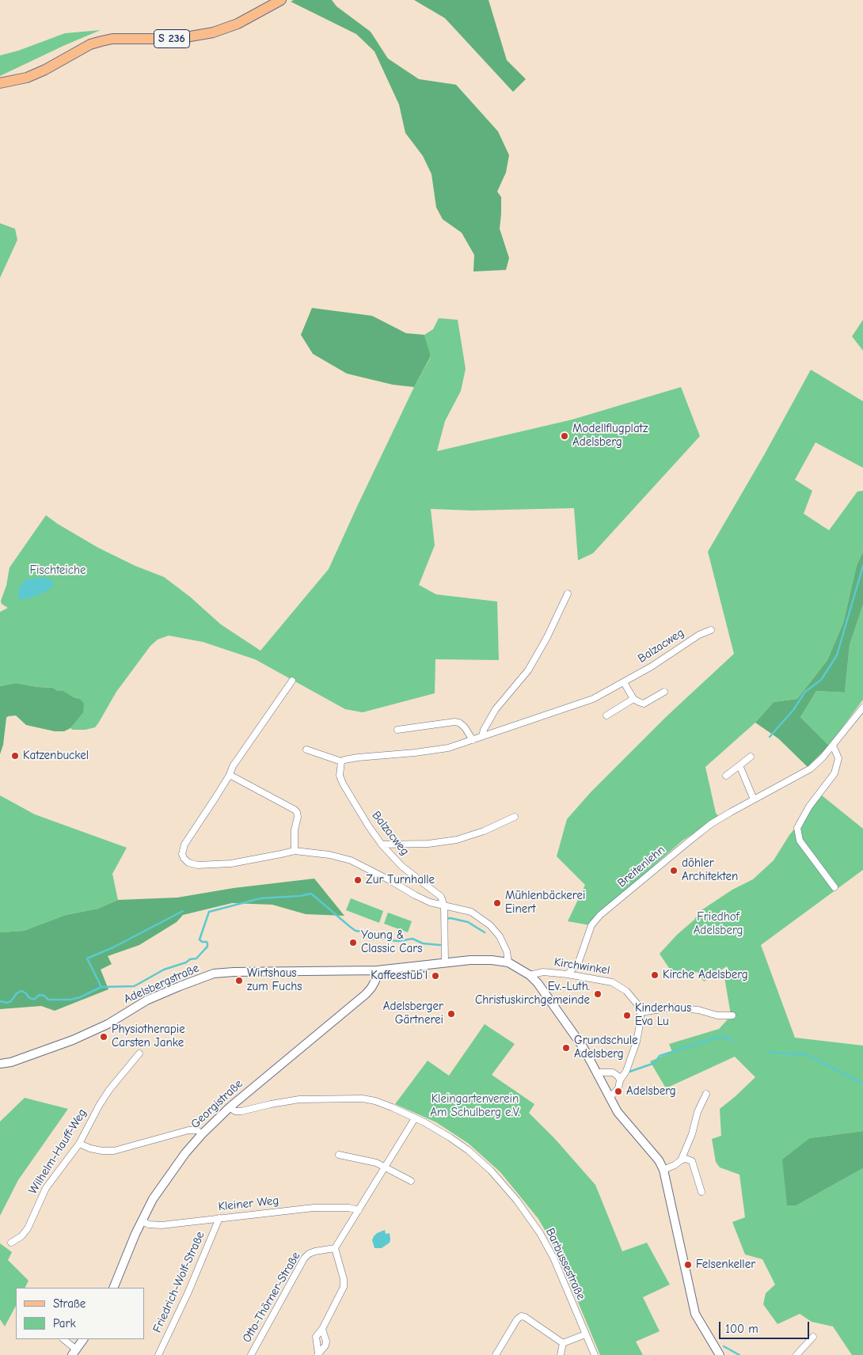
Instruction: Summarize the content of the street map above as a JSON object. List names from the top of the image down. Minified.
{"streets":{"main road":["S 236"],"street":["Balzacweg","Breitenlehn","Kirchwinkel","Adelsbergstraße","Georgistraße","Wilhelm-Hauff-Weg","Kleiner Weg","Barbussestraße","Friedrich-Wolf-Straße","Otto-Thörner-Straße"]},"crossings":[["Breitenlehn","Kirchwinkel"],["Kirchwinkel","Adelsbergstraße"],["Adelsbergstraße","Georgistraße"],["Georgistraße","Kleiner Weg"],["Georgistraße","Barbussestraße"],["Kleiner Weg","Friedrich-Wolf-Straße"]],"parks":["Fischteiche","Friedhof Adelsberg","Kleingartenverein Am Schulberg e.V."],"places":["Modellflugplatz Adelsberg","Katzenbuckel","döhler Architekten","Zur Turnhalle","Mühlenbäckerei Einert","Young & Classic Cars","Kirche Adelsberg","Kaffeestüb'l","Wirtshaus zum Fuchs","Ev.-Luth. Christuskirchgemeinde","Adelsberger Gärtnerei","Kinderhaus Eva Lu","Physiotherapie Carsten Janke","Grundschule Adelsberg","Adelsberg","Felsenkeller"],"legend":["Straße","Park"],"scale_bar":"100 m"}
